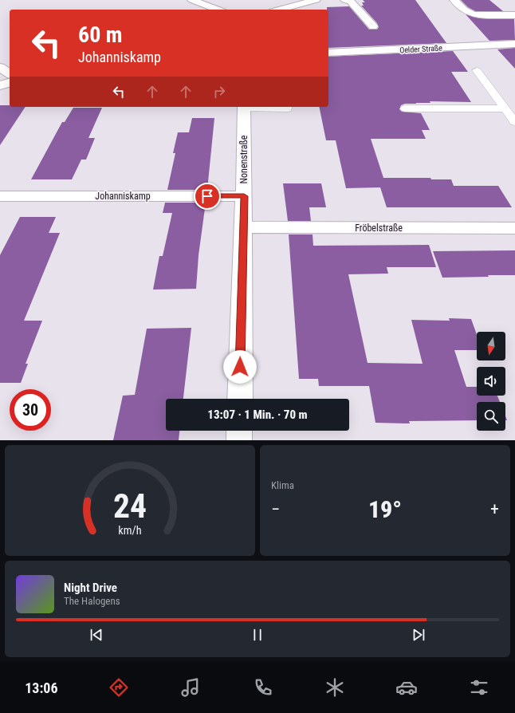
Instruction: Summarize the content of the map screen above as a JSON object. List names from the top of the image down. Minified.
{"streets":{"street":["Oelder Straße","Nonenstraße","Johanniskamp","Fröbelstraße"]},"crossings":[["Nonenstraße","Johanniskamp"],["Nonenstraße","Fröbelstraße"]],"north":"bottom","page":{"turn":["60 m","Johanniskamp"],"limit":"30","trip":"13:07 · 1 Min. · 70 m","tile":"Klima","heat":["−","19°","+"],"song":["Night Drive","The Halogens"],"tabs":"13:06","gauge":["24","km/h"]}}
